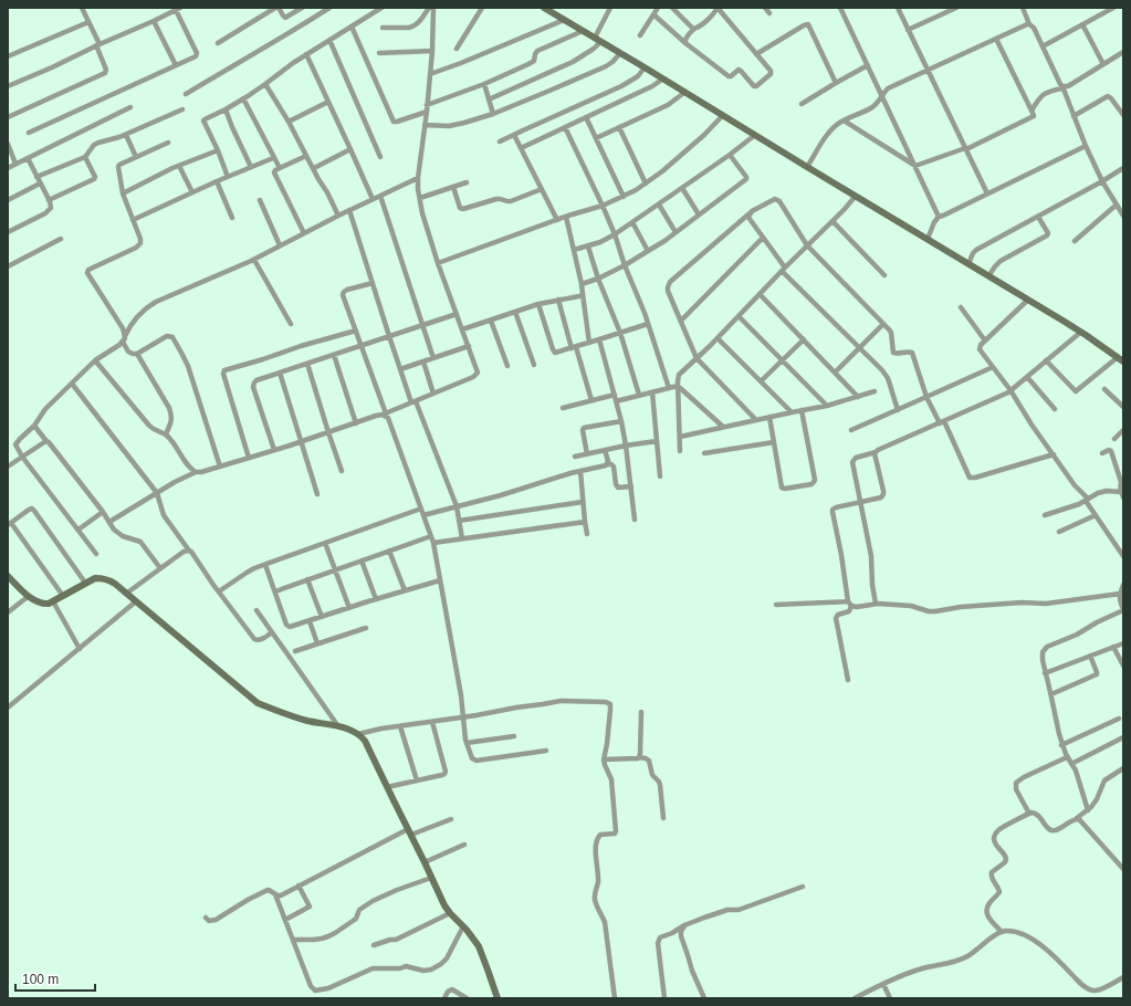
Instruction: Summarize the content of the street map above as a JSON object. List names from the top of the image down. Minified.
{"scale_bar":"100 m"}
